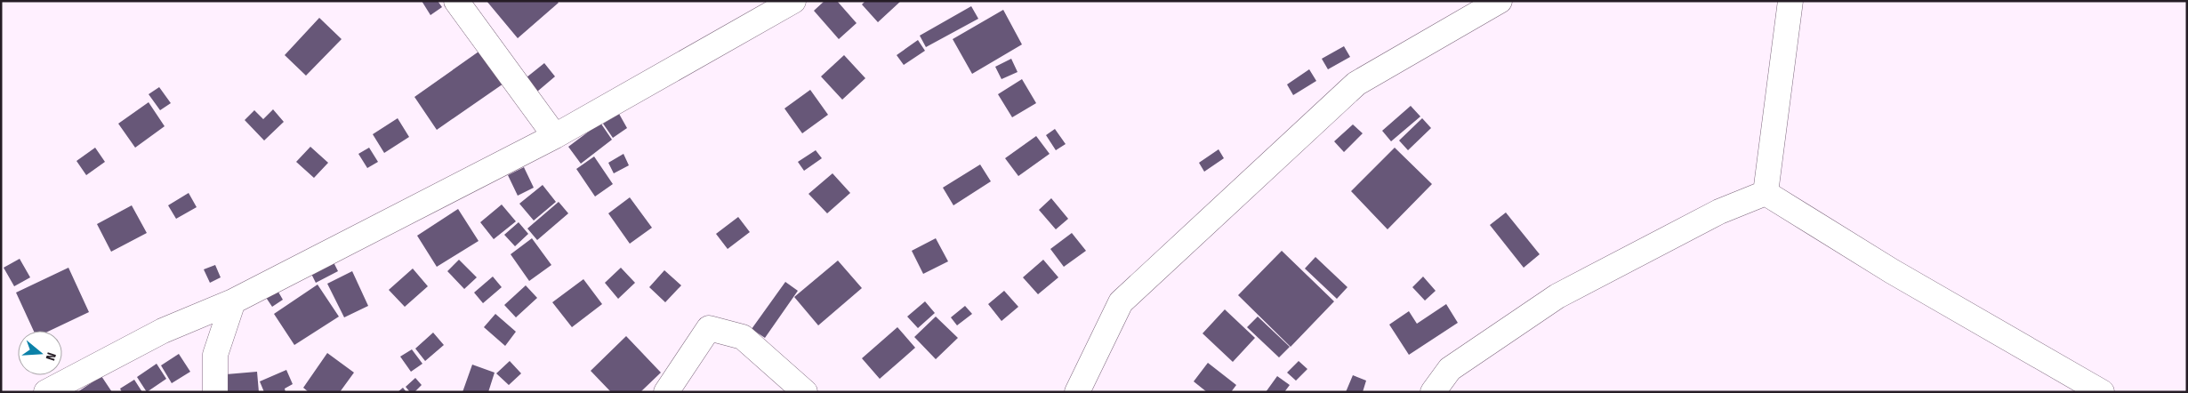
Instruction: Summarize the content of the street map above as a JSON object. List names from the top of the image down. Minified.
{"north":"right"}
